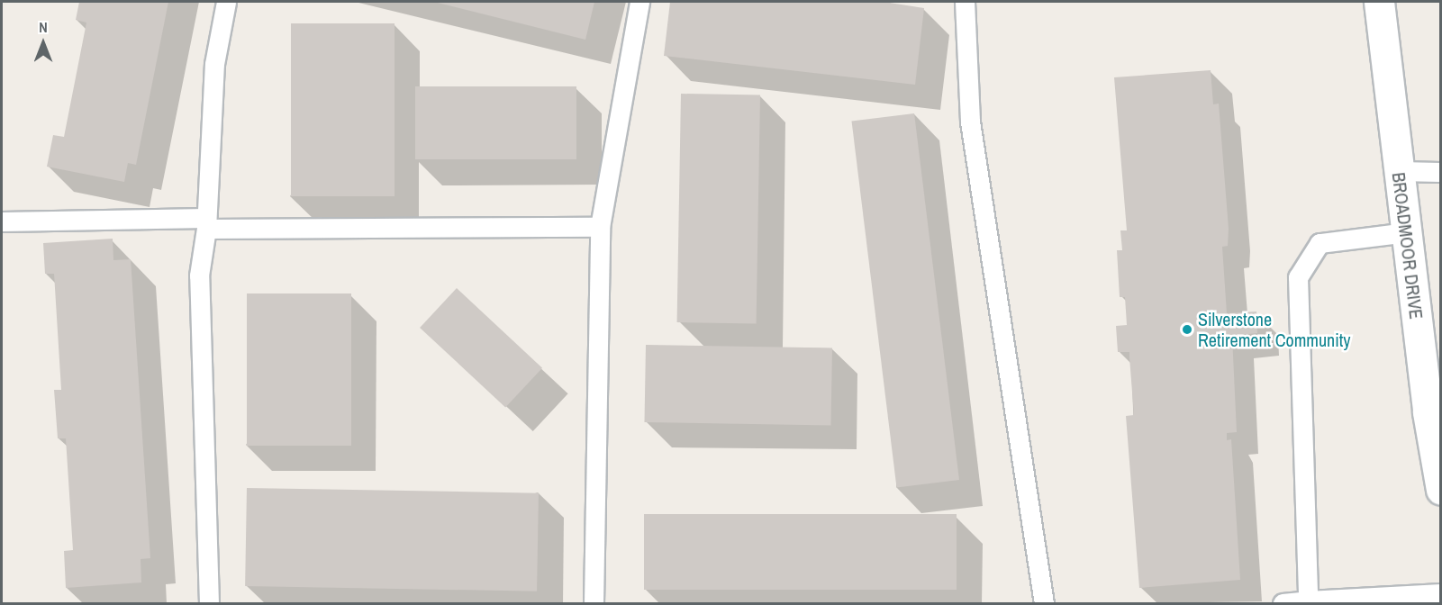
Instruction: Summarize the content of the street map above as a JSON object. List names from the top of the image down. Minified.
{"streets":{"street":["BROADMOOR DRIVE"]},"places":["Silverstone Retirement Community"],"north":"top"}
